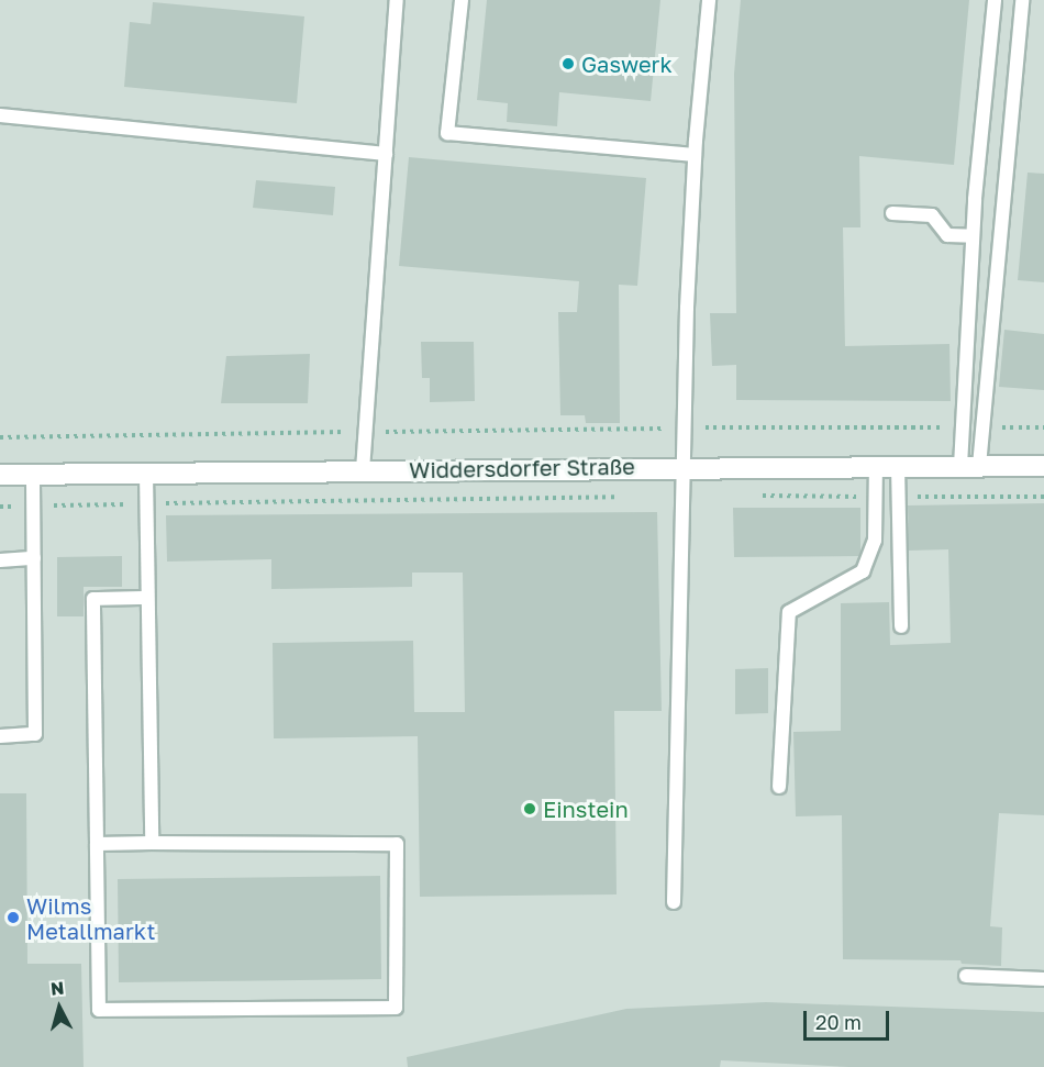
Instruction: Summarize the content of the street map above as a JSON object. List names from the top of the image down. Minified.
{"streets":{"main road":["Widdersdorfer Straße"]},"places":["Gaswerk","Einstein","Wilms Metallmarkt"],"scale_bar":"20 m","north":"top"}
